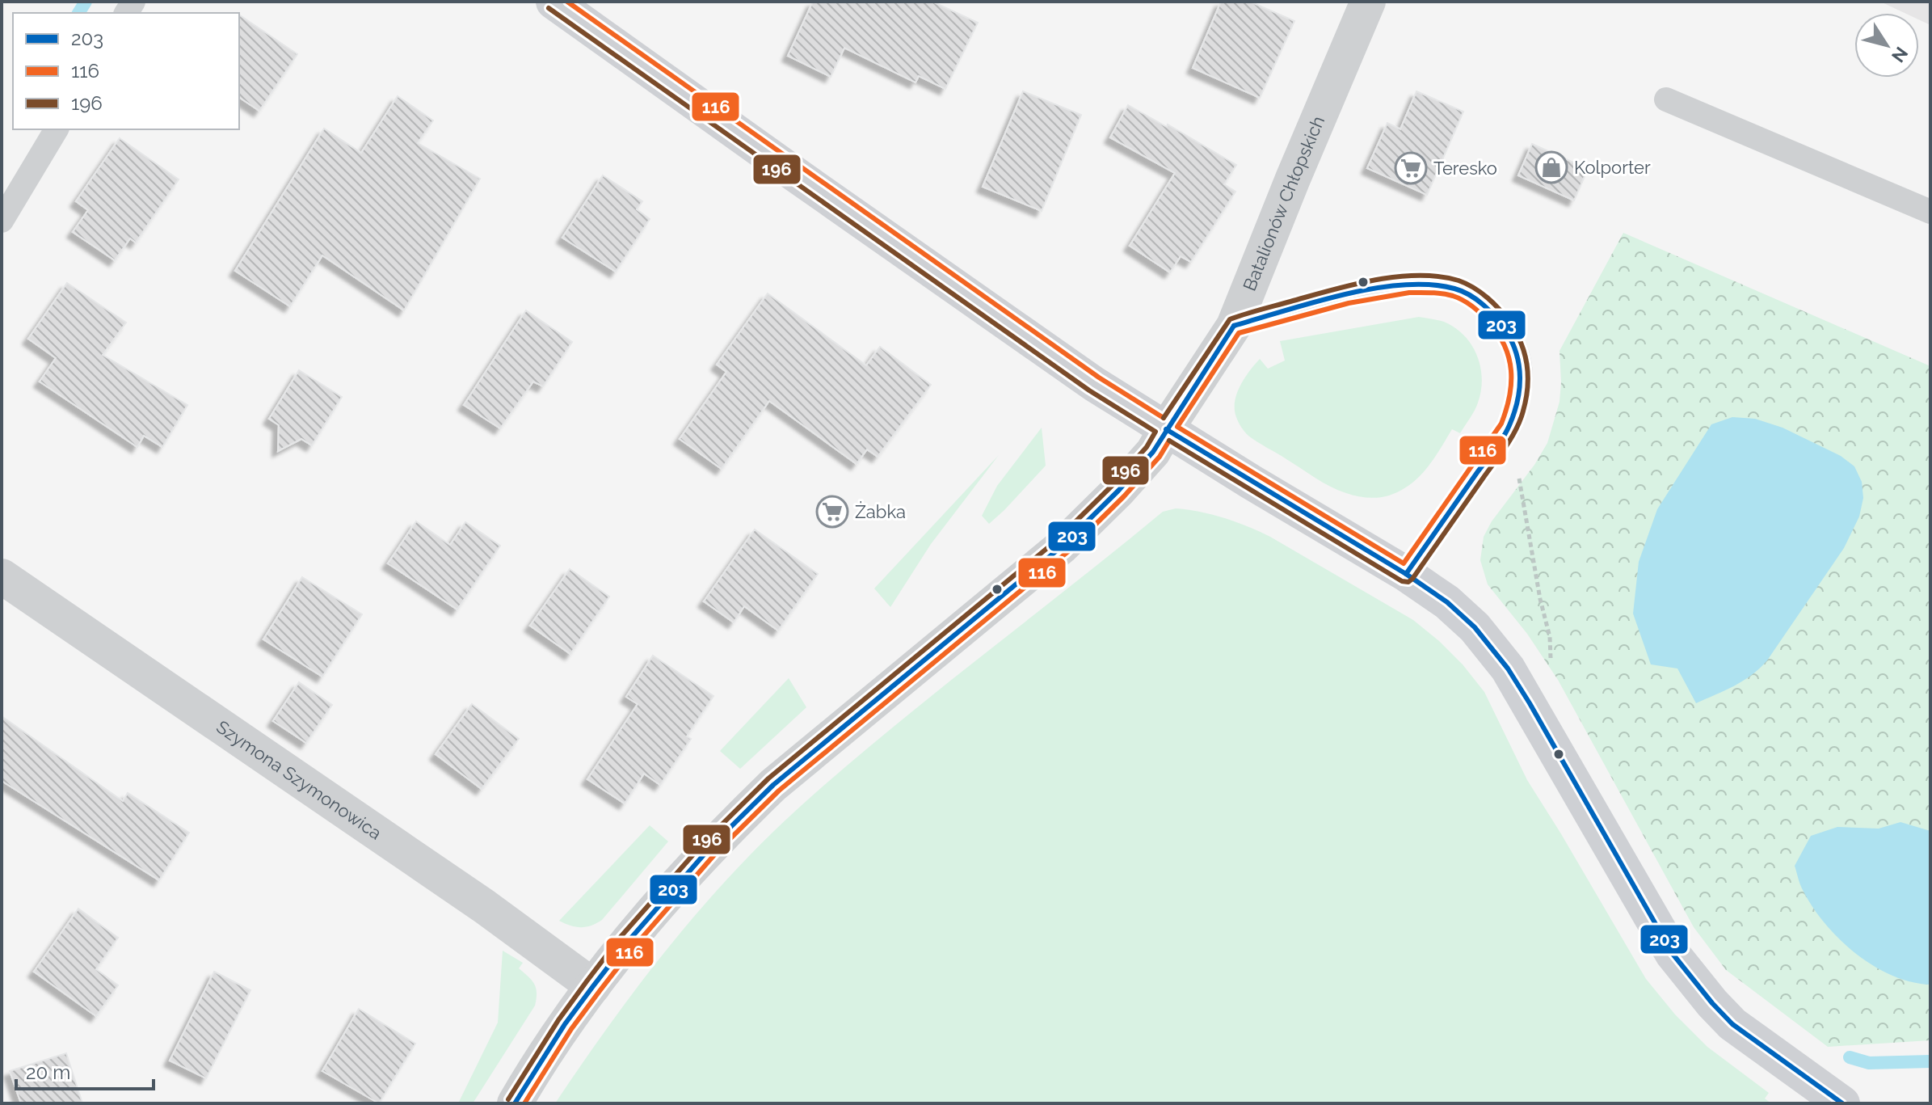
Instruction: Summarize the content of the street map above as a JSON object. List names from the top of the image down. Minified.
{"streets":{"street":["Batalionów Chłopskich","Szymona Szymonowica"]},"crossings":[["Batalionów Chłopskich","Szymona Szymonowica"]],"places":{"shop":["Kolporter"],"supermarket":["Teresko","Żabka"]},"lines":["transit line 116","transit line 196","transit line 203"],"legend":["203","116","196"],"scale_bar":"20 m","north":"bottom right"}
